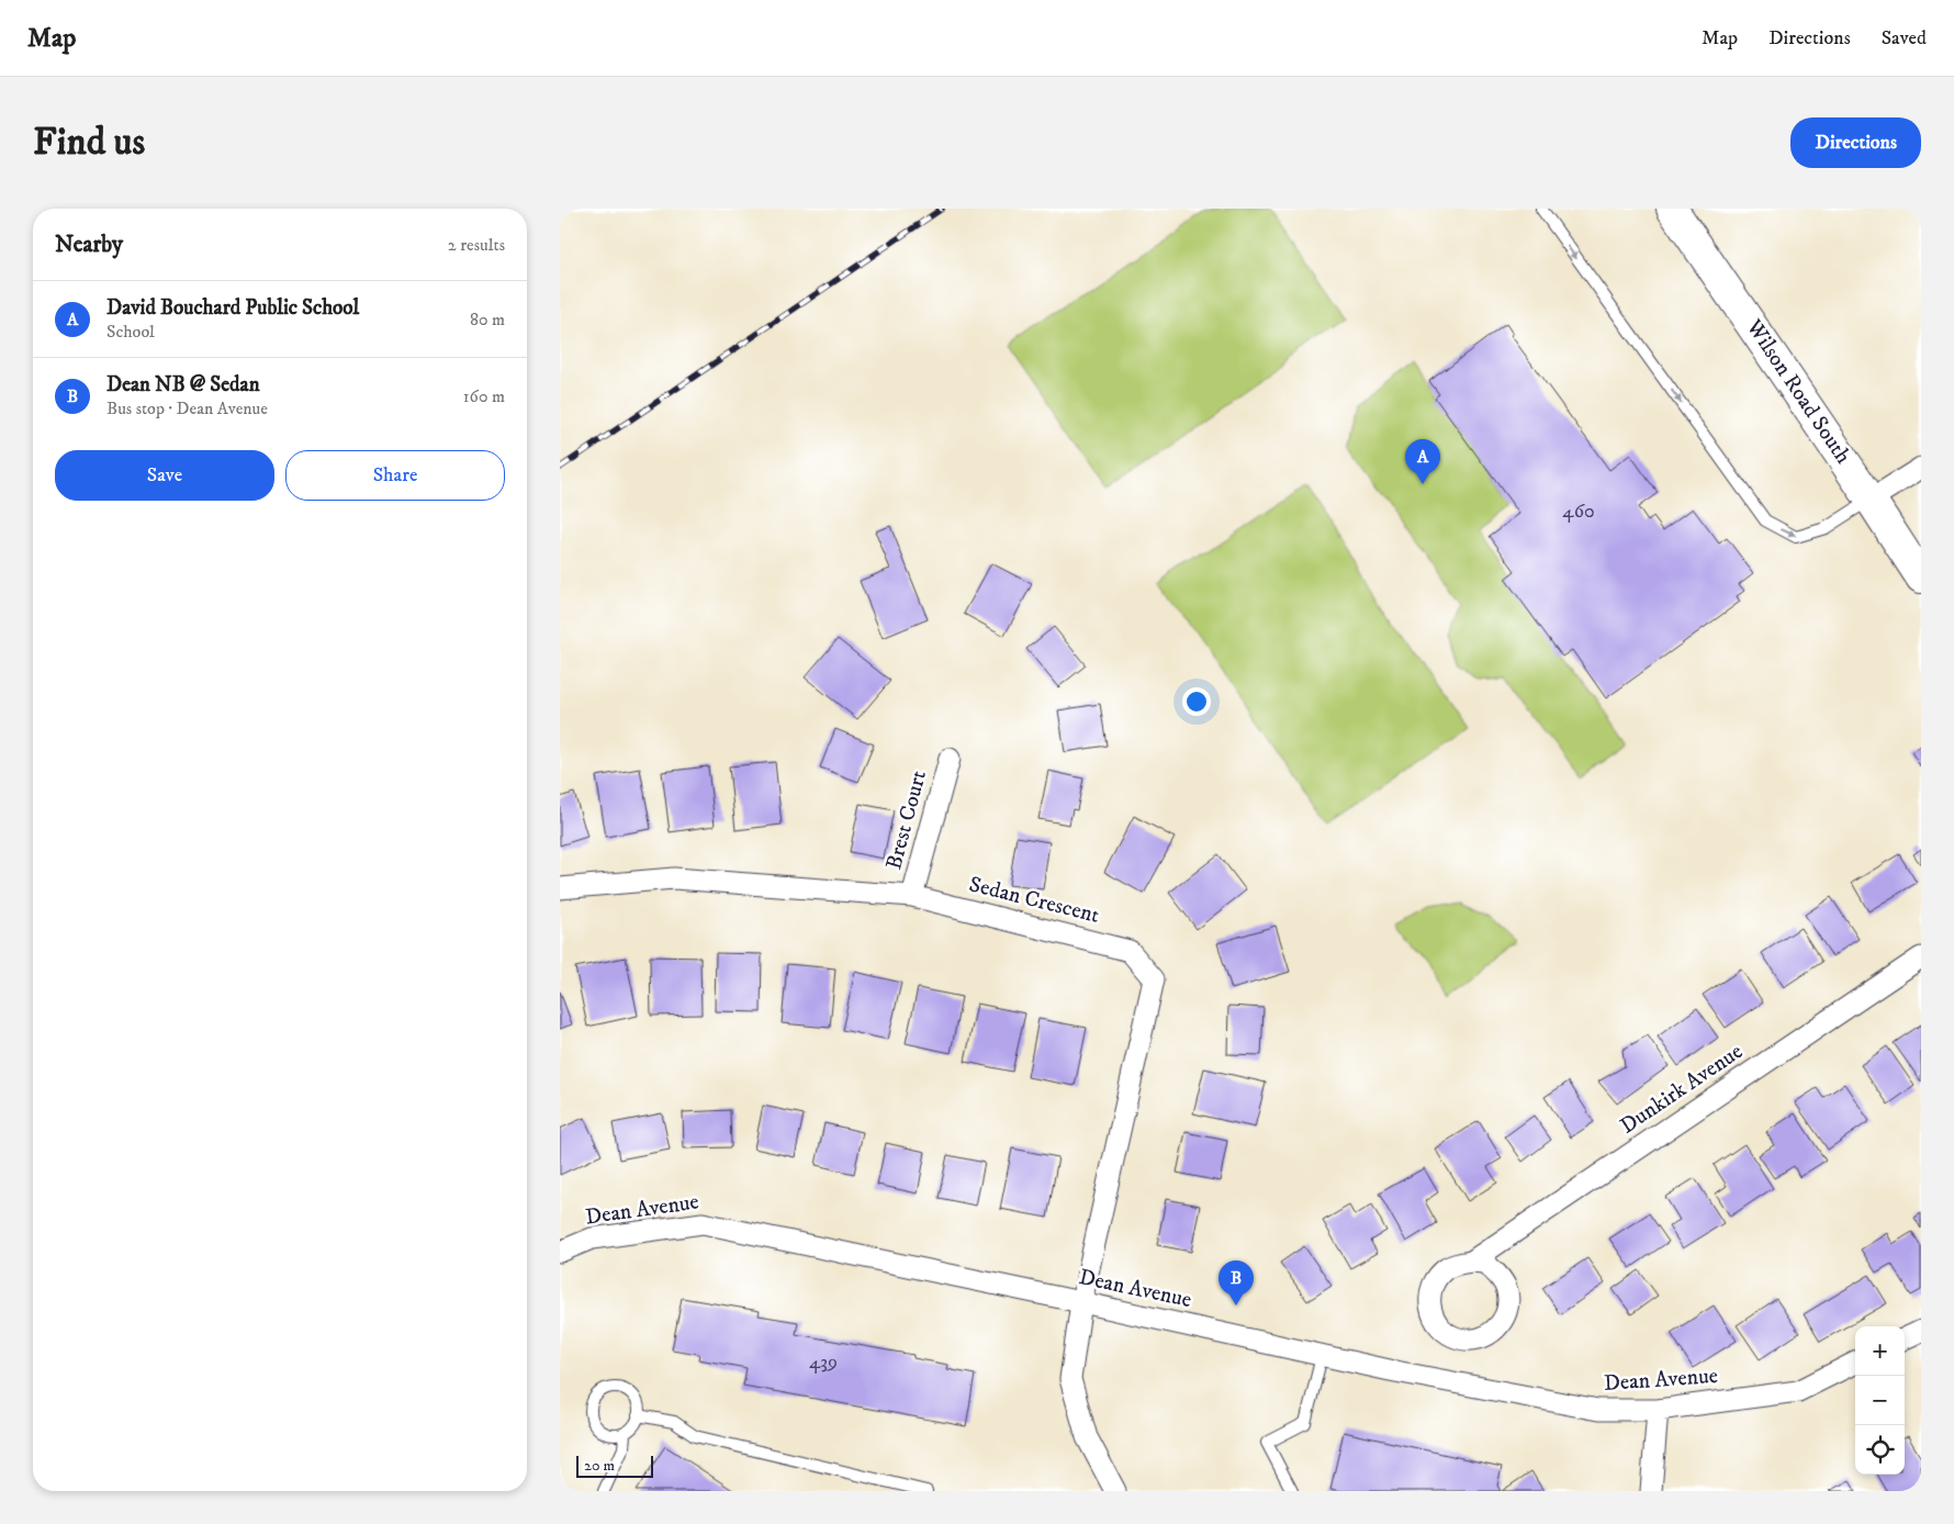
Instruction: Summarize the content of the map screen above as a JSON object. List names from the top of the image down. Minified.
{"streets":{"main road":["Wilson Road South"],"street":["Brest Court","Sedan Crescent","Dunkirk Avenue","Dean Avenue"]},"crossings":[["Brest Court","Sedan Crescent"],["Sedan Crescent","Dean Avenue"]],"house_numbers":["460","439"],"scale_bar":"20 m","page":{"header":"Map","nav":["Map","Directions","Saved"],"buttons":["Directions",["Save","Share"]],"title":"Find us","heading":["Nearby","2 results"],"list":[{"mark":"A","name":"David Bouchard Public School","note":"School","value":"80 m"},{"mark":"B","name":"Dean NB @ Sedan","note":"Bus stop · Dean Avenue","value":"160 m"}],"pins":["A","B"],"map_buttons":["+","−"],"scale":"20 m"}}
